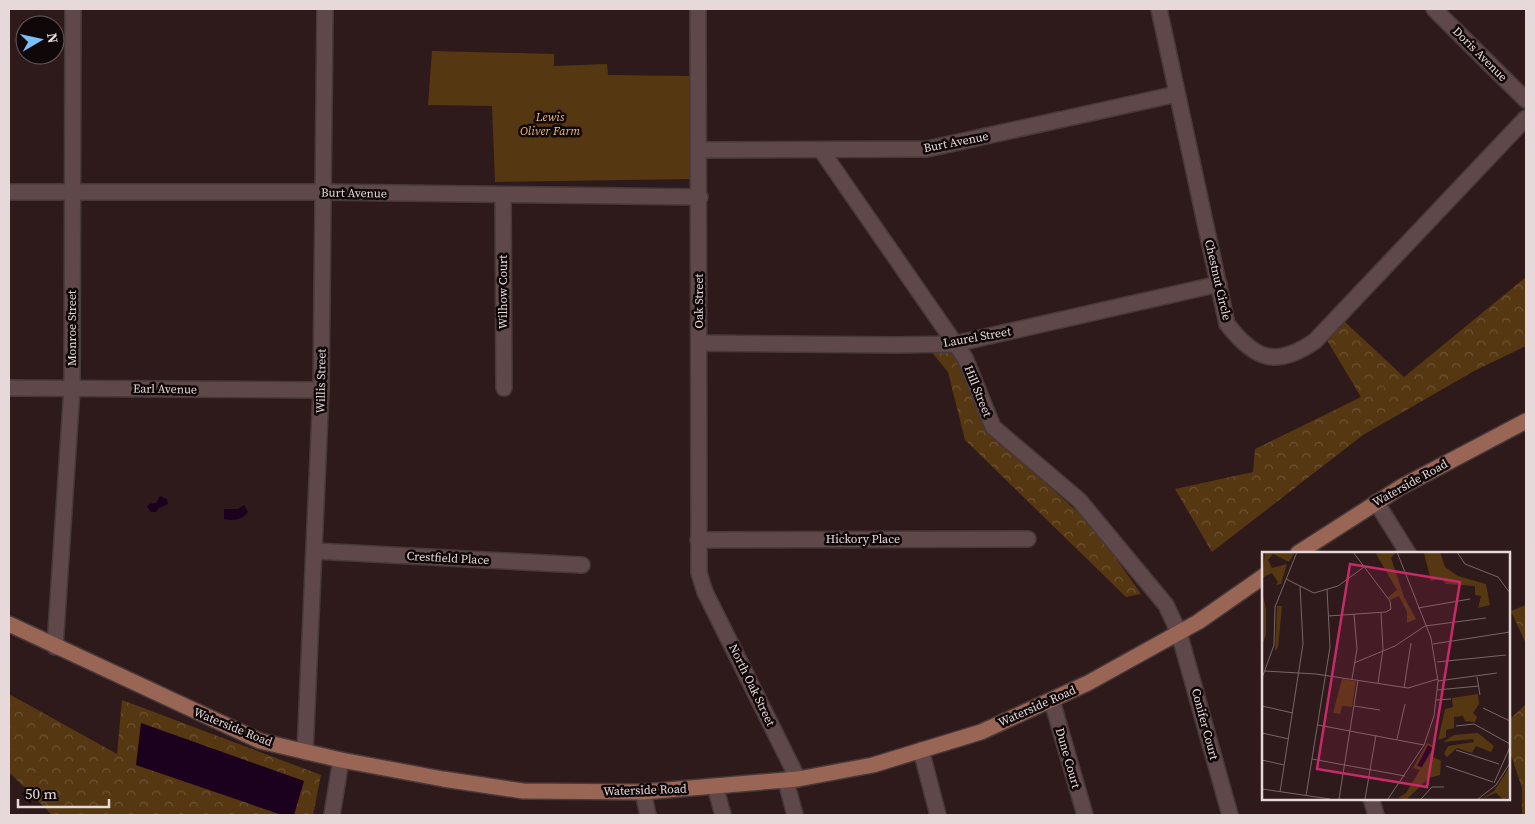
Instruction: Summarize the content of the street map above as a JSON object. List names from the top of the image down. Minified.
{"streets":{"main road":["Waterside Road"],"street":["Doris Avenue","Burt Avenue","Chestnut Circle","Wilhow Court","Oak Street","Monroe Street","Laurel Street","Willis Street","Earl Avenue","Hill Street","Hickory Place","Crestfield Place","North Oak Street","Conifer Court","Dune Court"]},"crossings":[["Burt Avenue","Chestnut Circle"],["Burt Avenue","Wilhow Court"],["Burt Avenue","Oak Street"],["Burt Avenue","Monroe Street"],["Burt Avenue","Willis Street"],["Burt Avenue","Hill Street"],["Chestnut Circle","Laurel Street"],["Oak Street","Laurel Street"],["Oak Street","Hickory Place"],["Oak Street","North Oak Street"],["Monroe Street","Earl Avenue"],["Monroe Street","Waterside Road"],["Laurel Street","Hill Street"],["Willis Street","Earl Avenue"],["Willis Street","Waterside Road"],["Willis Street","Crestfield Place"],["Hill Street","Waterside Road"],["Hill Street","Conifer Court"],["Waterside Road","North Oak Street"],["Waterside Road","Conifer Court"],["Waterside Road","Dune Court"]],"parks":["Lewis Oliver Farm"],"scale_bar":"50 m","north":"right"}
